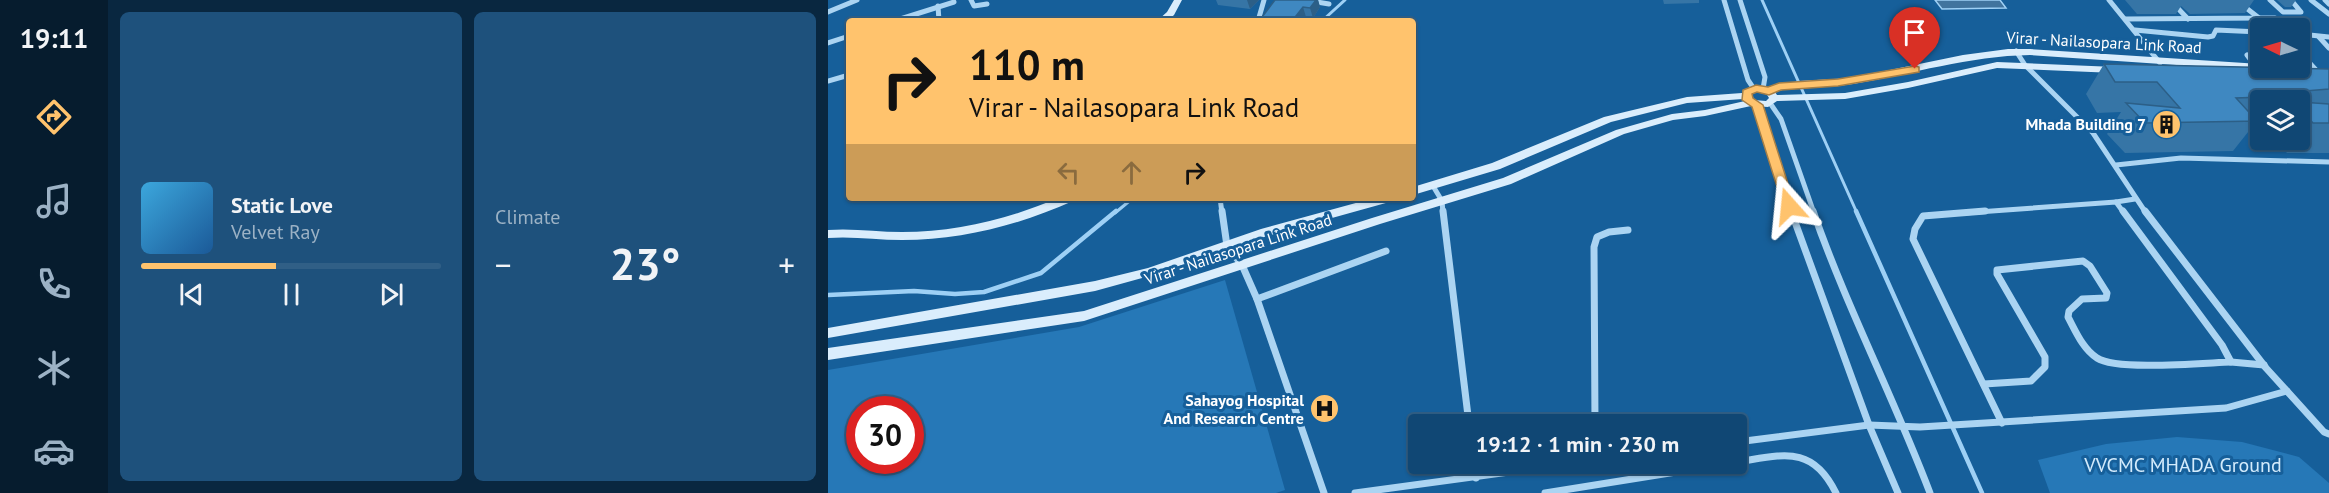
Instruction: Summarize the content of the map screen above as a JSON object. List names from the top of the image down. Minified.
{"streets":{"street":["Virar - Nailasopara Link Road"]},"parks":["VVCMC MHADA Ground"],"places":{"building":["Mhada Building 7"],"hospital":["Sahayog Hospital And Research Centre"]},"north":"left","page":{"tabs":"19:11","tile":"Climate","turn":["110 m","Virar - Nailasopara Link Road"],"song":["Static Love","Velvet Ray"],"heat":["−","23°","+"],"limit":"30","trip":"19:12 · 1 min · 230 m"}}
